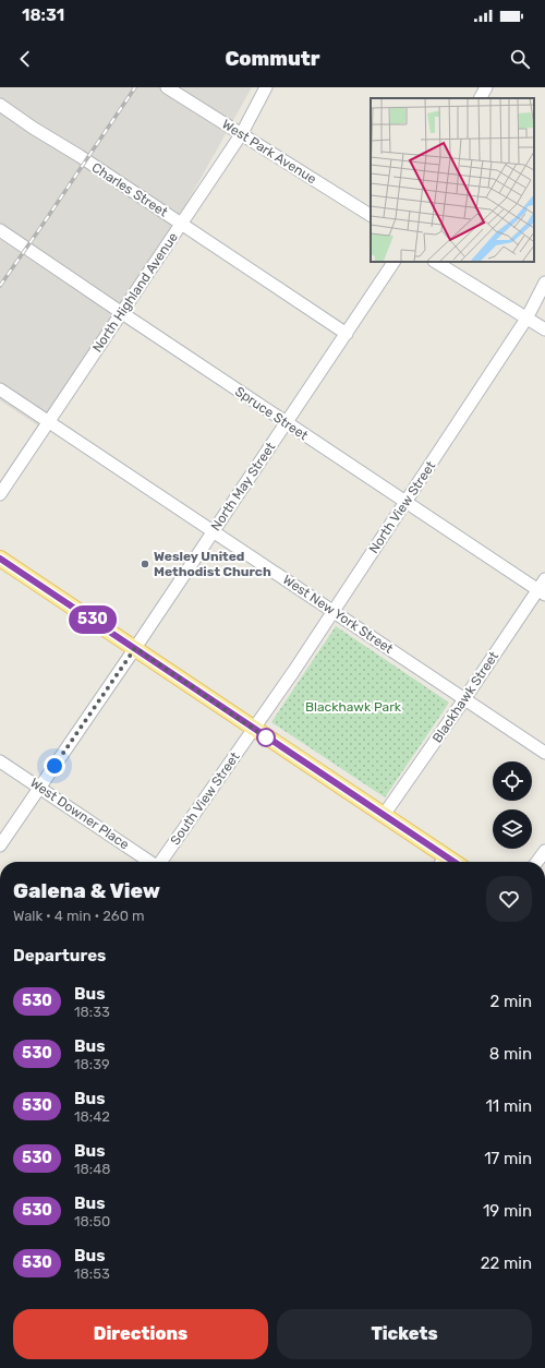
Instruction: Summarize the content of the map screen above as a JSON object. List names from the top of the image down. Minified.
{"streets":{"street":["West Park Avenue","Charles Street","North Highland Avenue","Spruce Street","North May Street","North View Street","West New York Street","Blackhawk Street","South View Street","West Downer Place"]},"crossings":[["West Park Avenue","North Highland Avenue"],["Charles Street","North Highland Avenue"],["Charles Street","North May Street"],["North Highland Avenue","Spruce Street"],["North Highland Avenue","West New York Street"],["Spruce Street","North May Street"],["Spruce Street","North View Street"],["Spruce Street","Blackhawk Street"],["North May Street","West New York Street"],["North May Street","West Downer Place"],["North View Street","West New York Street"],["North View Street","South View Street"],["West New York Street","Blackhawk Street"]],"parks":["Blackhawk Park"],"places":["Wesley United Methodist Church"],"lines":["bus line 530"],"page":{"status":"18:31","header":"Commutr","on_map":"530","heading":[["Galena & View","Walk · 4 min · 260 m"],"Departures"],"list":[{"mark":"530","name":"Bus","note":"18:33","value":"2 min"},{"mark":"530","name":"Bus","note":"18:39","value":"8 min"},{"mark":"530","name":"Bus","note":"18:42","value":"11 min"},{"mark":"530","name":"Bus","note":"18:48","value":"17 min"},{"mark":"530","name":"Bus","note":"18:50","value":"19 min"},{"mark":"530","name":"Bus","note":"18:53","value":"22 min"}],"buttons":["Directions","Tickets"]}}
